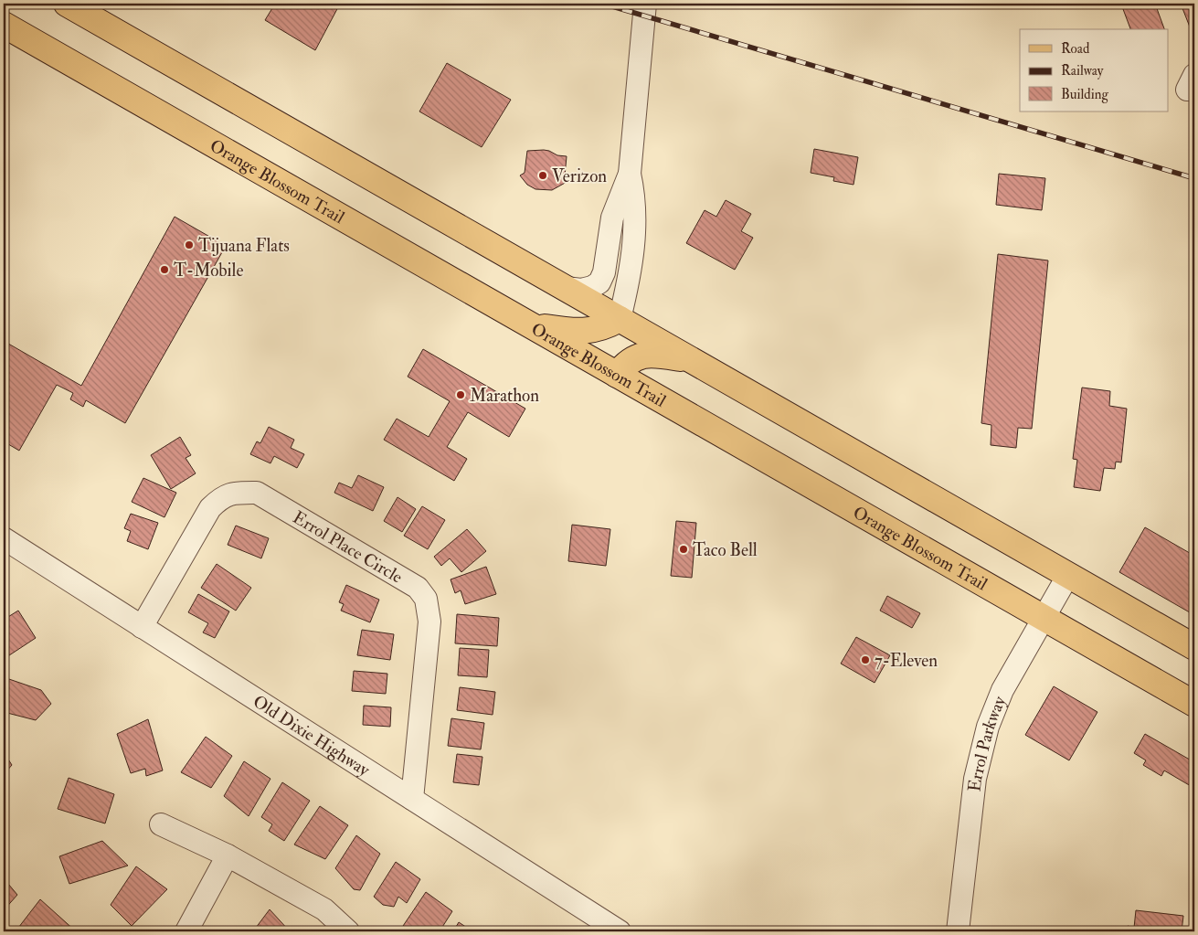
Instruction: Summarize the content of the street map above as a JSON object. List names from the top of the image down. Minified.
{"streets":{"main road":["Orange Blossom Trail"],"street":["Errol Place Circle","Old Dixie Highway","Errol Parkway"]},"crossings":[["Orange Blossom Trail","Errol Parkway"],["Errol Place Circle","Old Dixie Highway"]],"places":["Verizon","Tijuana Flats","T-Mobile","Marathon","Taco Bell","7-Eleven"],"legend":["Road","Railway","Building"]}
